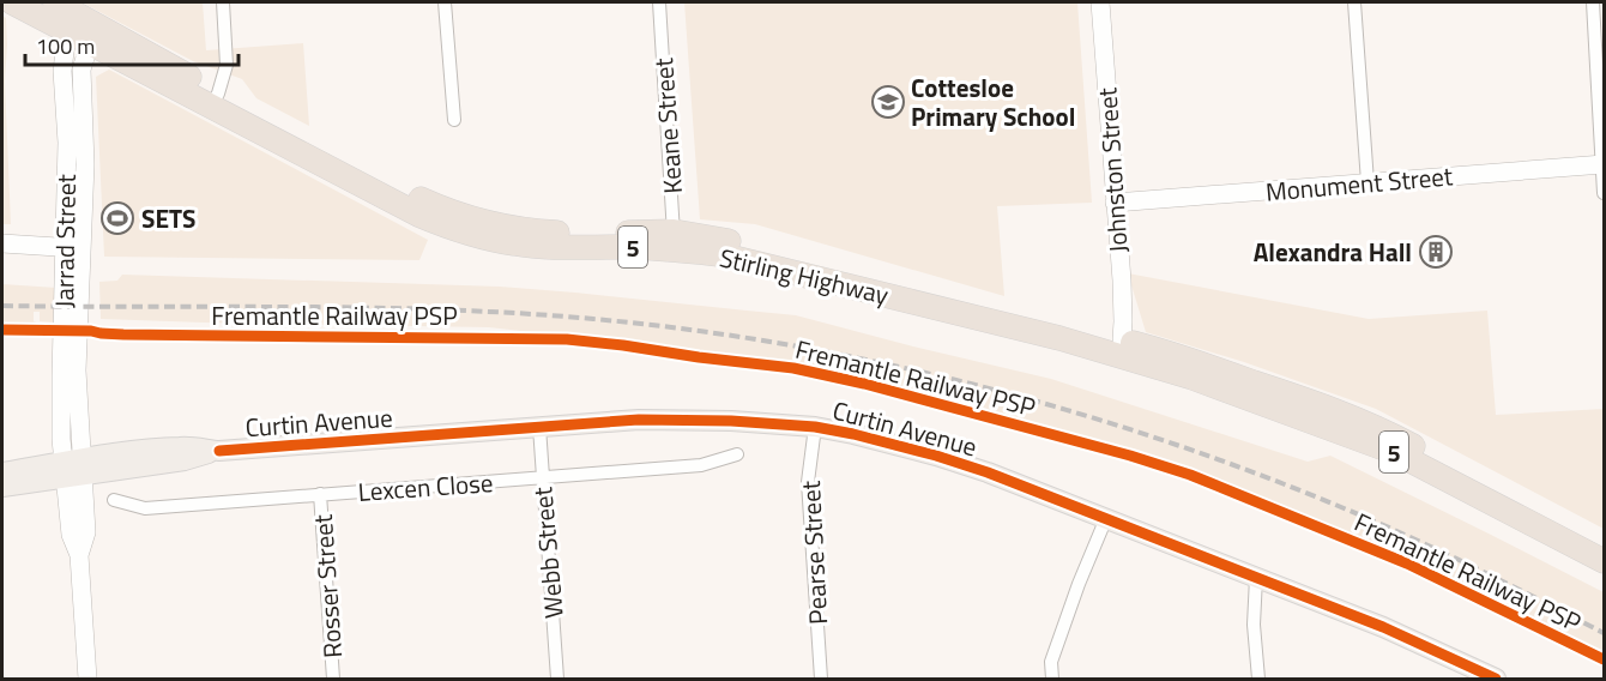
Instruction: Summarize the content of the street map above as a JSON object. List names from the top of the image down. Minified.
{"streets":{"highway":["5","Stirling Highway"],"main road":["Curtin Avenue"],"street":["Keane Street","Johnston Street","Monument Street","Jarrad Street","Lexcen Close","Webb Street","Pearse Street","Rosser Street"],"cycle path":["Fremantle Railway PSP"]},"crossings":[["Keane Street","Stirling Highway"],["Johnston Street","Monument Street"],["Johnston Street","Stirling Highway"],["Jarrad Street","Stirling Highway"],["Jarrad Street","Curtin Avenue"],["Curtin Avenue","Webb Street"],["Curtin Avenue","Pearse Street"],["Lexcen Close","Webb Street"],["Lexcen Close","Rosser Street"]],"places":{"school or university":["Cottesloe Primary School"],"sports":["SETS"],"building":["Alexandra Hall"]},"scale_bar":"100 m"}
